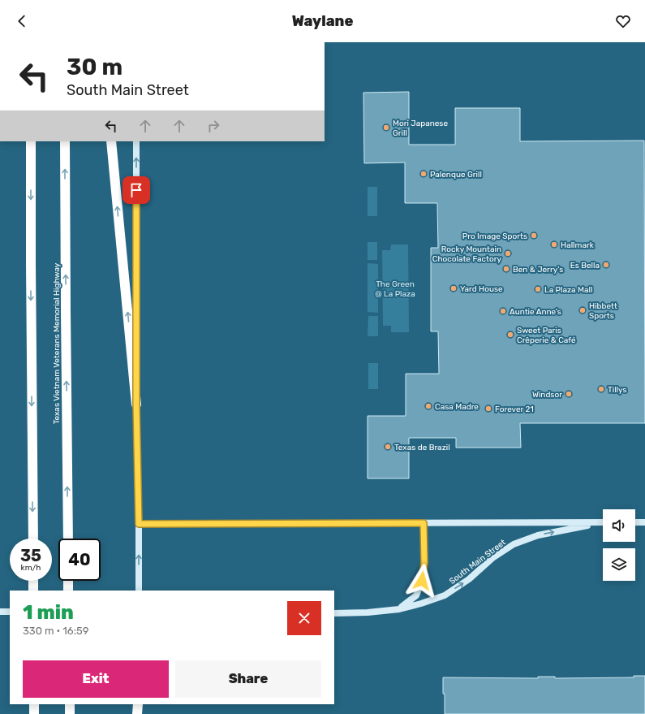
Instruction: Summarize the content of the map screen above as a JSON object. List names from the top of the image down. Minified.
{"streets":{"highway":["Texas Vietnam Veterans Memorial Highway"],"street":["South Main Street"]},"parks":["The Green @ La Plaza"],"places":["Mori Japanese Grill","Palenque Grill","Pro Image Sports","Hallmark","Rocky Mountain Chocolate Factory","Es Bella","Ben & Jerry's","Yard House","La Plaza Mall","Hibbett Sports","Auntie Anne's","Sweet Paris Crêperie & Café","Tillys","Windsor","Casa Madre","Forever 21","Texas de Brazil"],"page":{"header":"Waylane","turn":["30 m","South Main Street"],"speed":"35 km/h","limit":"40","heading":["1 min","330 m · 16:59"],"buttons":["Exit","Share"]}}
